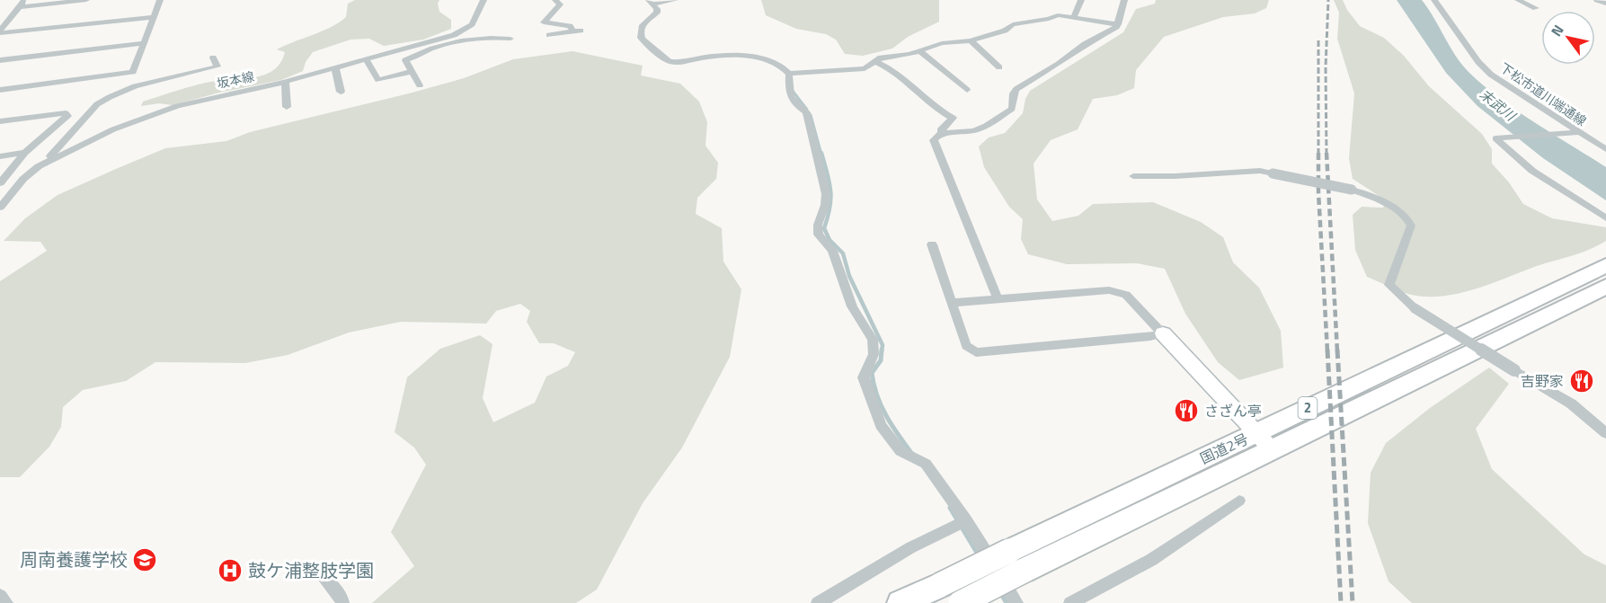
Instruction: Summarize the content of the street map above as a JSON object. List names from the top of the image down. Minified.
{"streets":{"highway":["2","国道2号"],"street":["坂本線","下松市道川端通線"]},"water":["末武川"],"places":{"restaurant":["吉野家","さざん亭"],"school or university":["周南養護学校"],"hospital":["鼓ケ浦整肢学園"]},"north":"top left"}
